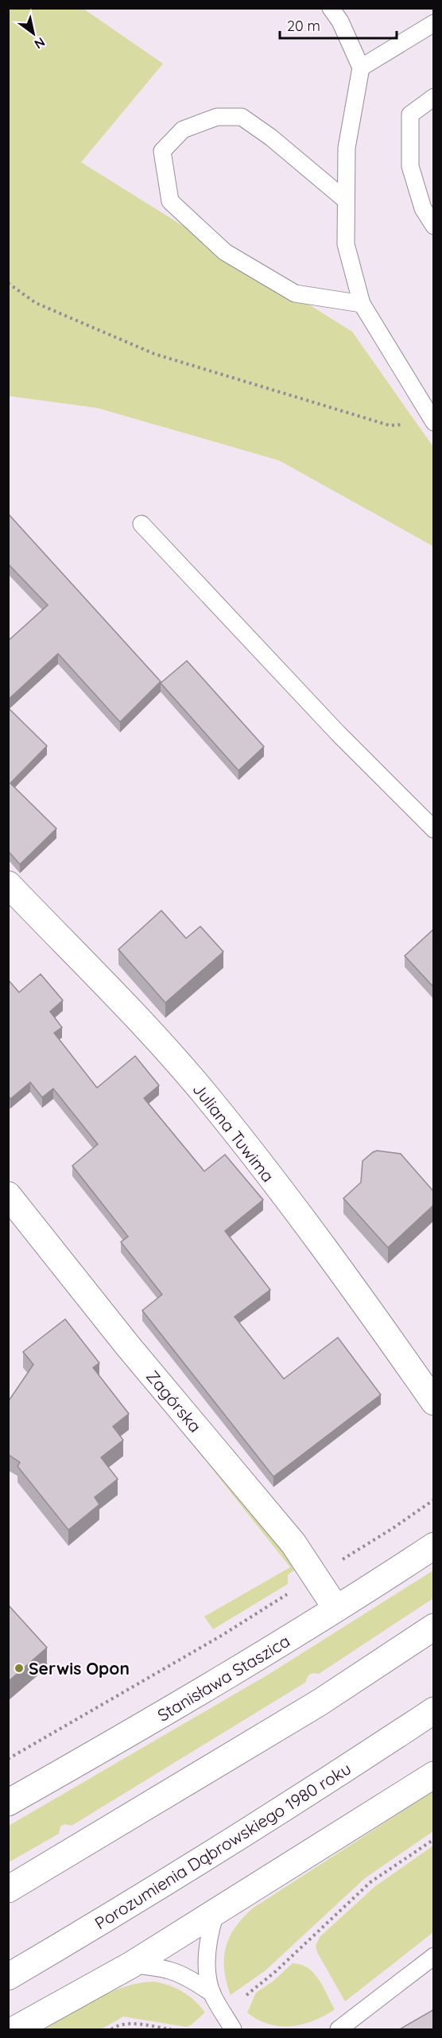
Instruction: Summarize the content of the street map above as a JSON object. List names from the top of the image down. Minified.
{"streets":{"street":["Juliana Tuwima","Zagórska","Stanisława Staszica","Porozumienia Dąbrowskiego 1980 roku"]},"crossings":[["Zagórska","Stanisława Staszica"]],"places":["Serwis Opon"],"scale_bar":"20 m","north":"bottom right"}
